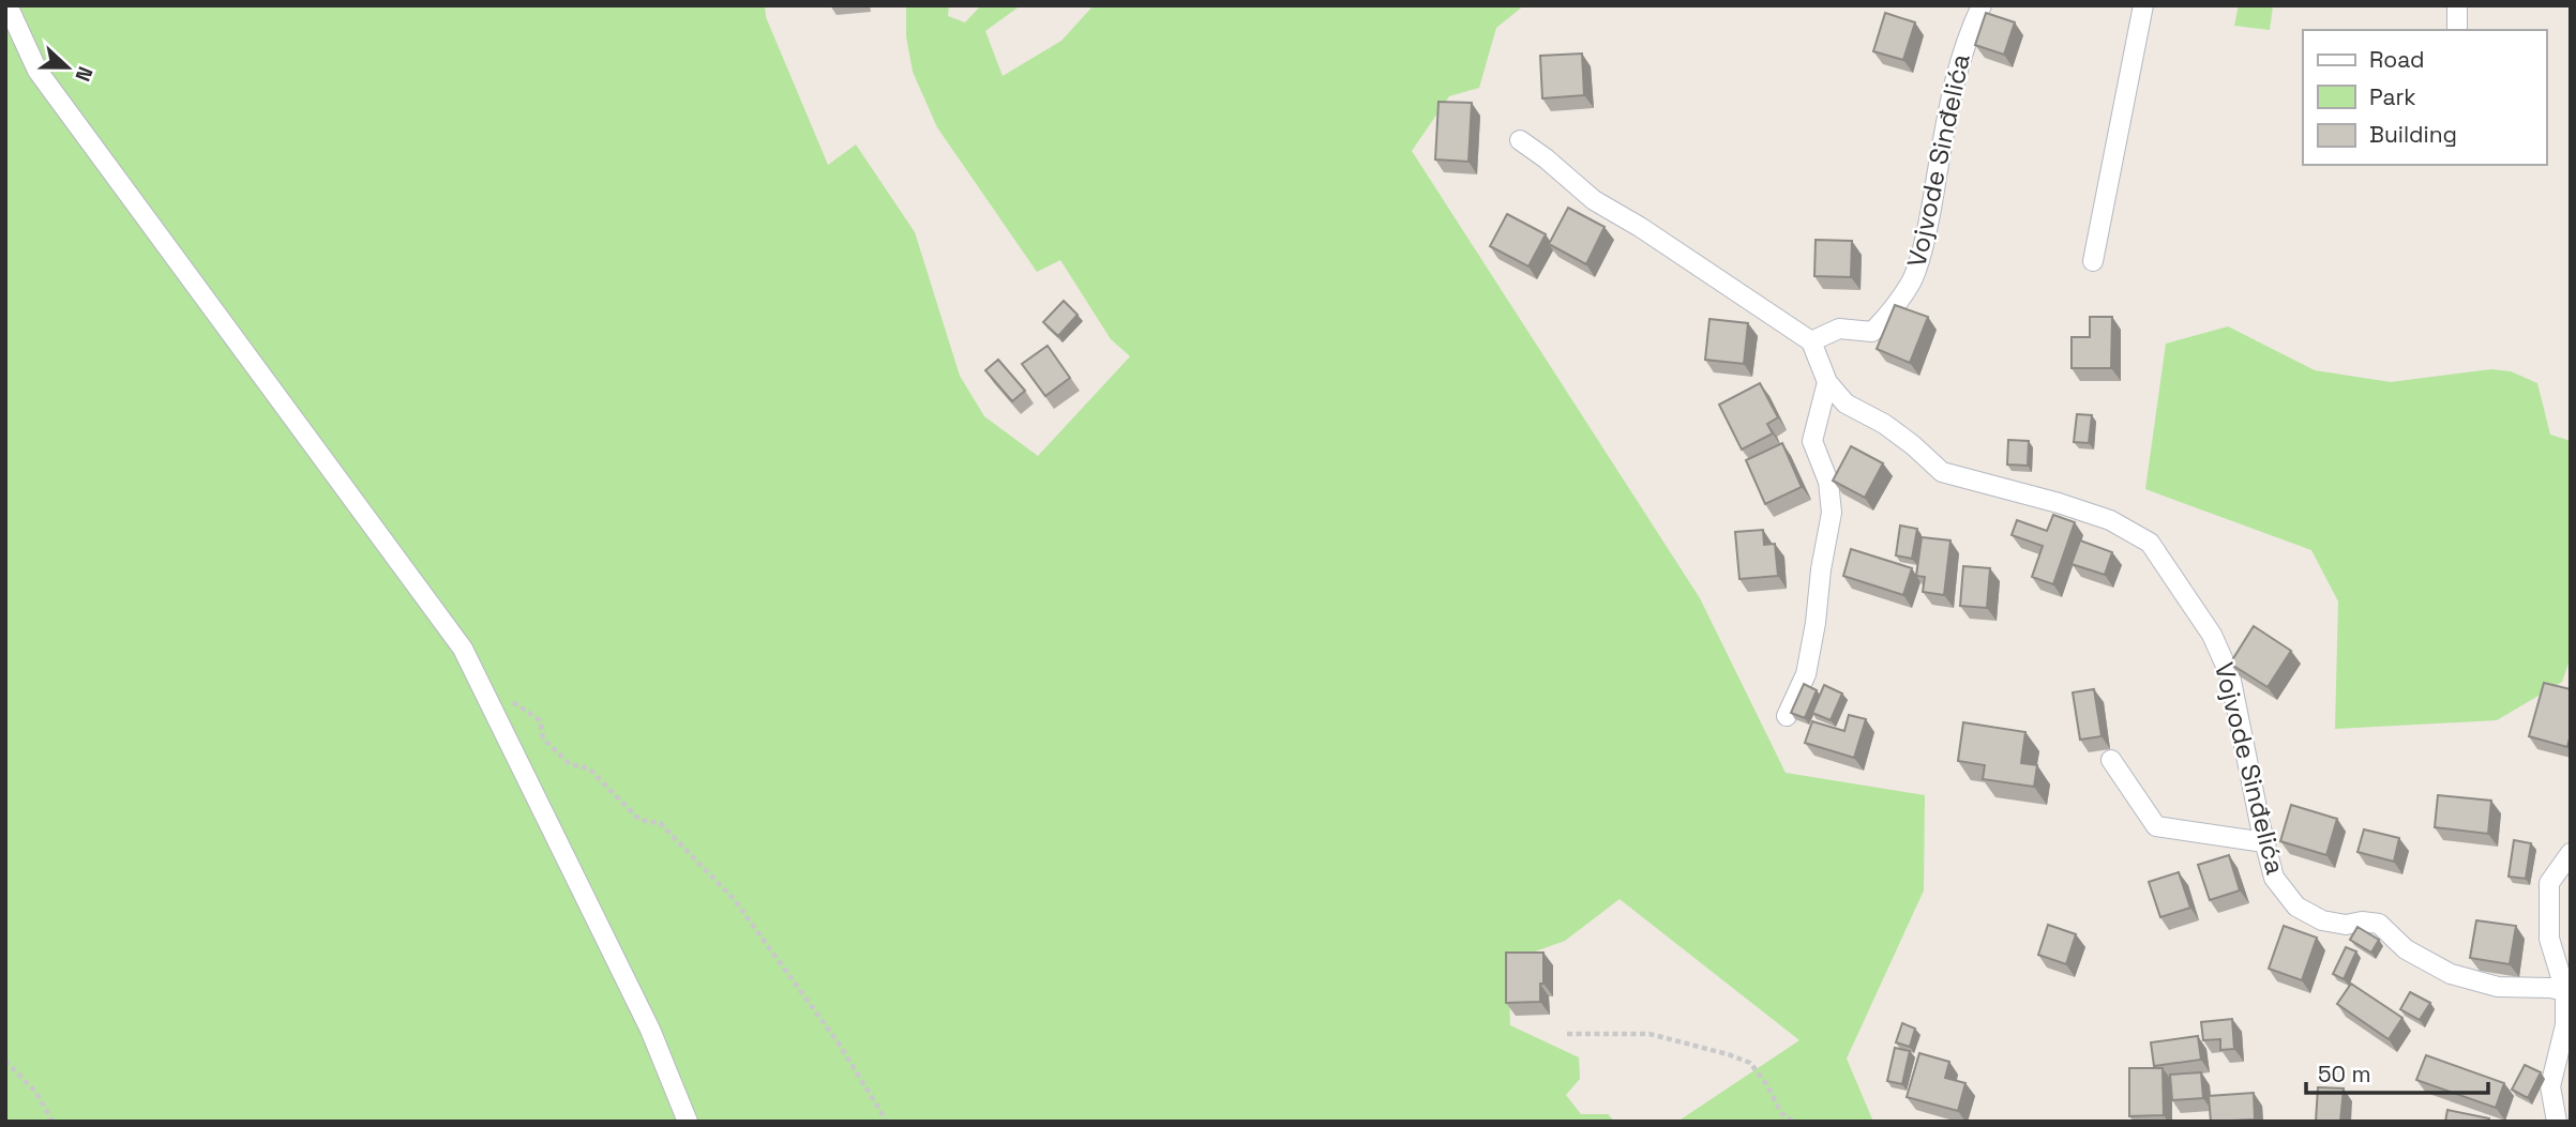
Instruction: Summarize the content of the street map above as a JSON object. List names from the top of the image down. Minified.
{"streets":{"street":["Vojvode Sinđelića"]},"legend":["Road","Park","Building"],"scale_bar":"50 m","north":"right"}
